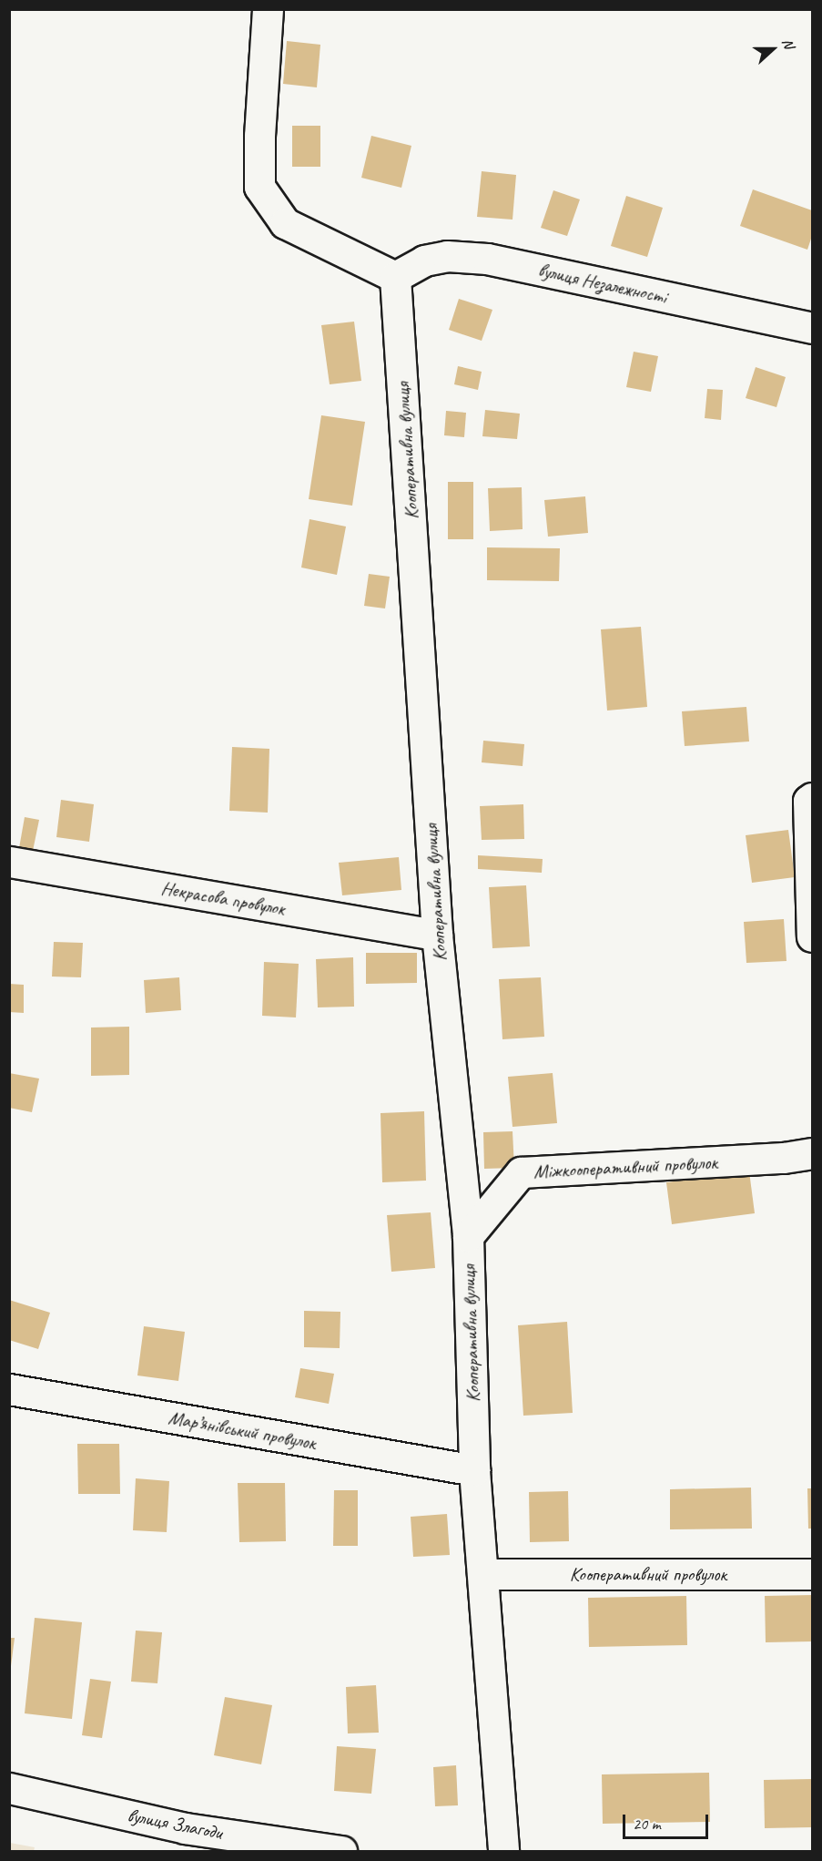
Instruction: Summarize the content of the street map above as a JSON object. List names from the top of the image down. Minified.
{"streets":{"street":["вулиця Незалежності","Кооперативна вулиця","Некрасова провулок","Міжкооперативний провулок","Мар’янівський провулок","Кооперативний провулок","вулиця Злагоди"]},"crossings":[["вулиця Незалежності","Кооперативна вулиця"],["Кооперативна вулиця","Некрасова провулок"],["Кооперативна вулиця","Міжкооперативний провулок"],["Кооперативна вулиця","Мар’янівський провулок"],["Кооперативна вулиця","Кооперативний провулок"]],"scale_bar":"20 m","north":"right"}
